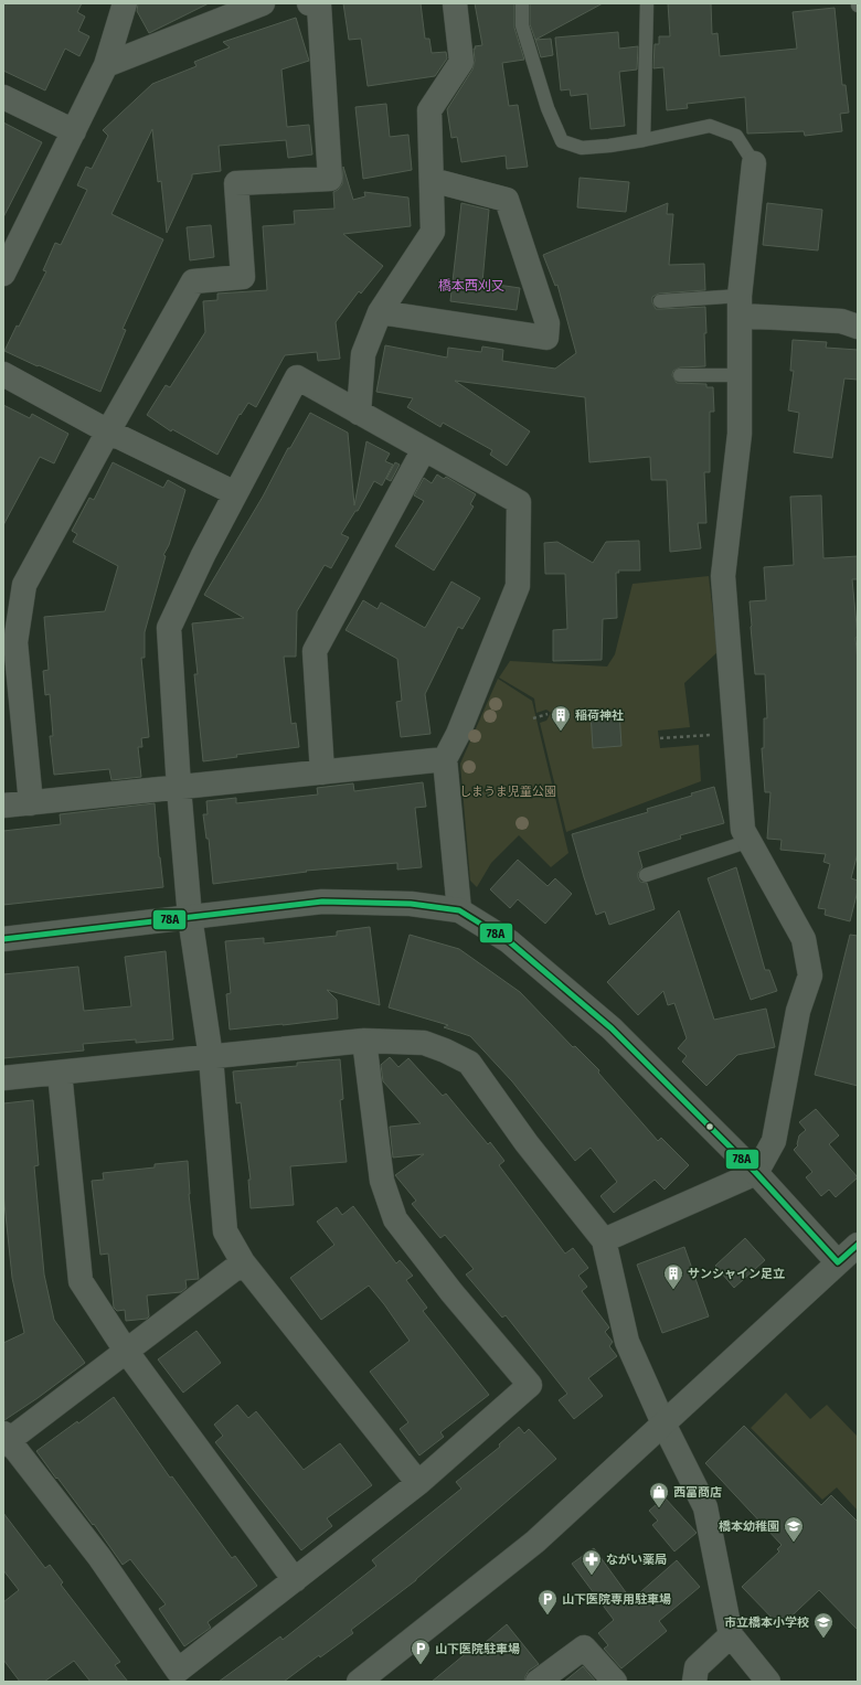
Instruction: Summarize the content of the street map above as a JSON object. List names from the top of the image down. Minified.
{"districts":["橋本西刈又"],"parks":["しまうま児童公園"],"places":{"building":["稲荷神社","サンシャイン足立"],"shop":["西冨商店"],"school or university":["橋本幼稚園","市立橋本小学校"],"pharmacy":["ながい薬局"],"parking":["山下医院専用駐車場","山下医院駐車場"]},"lines":["transit line 78A"]}
